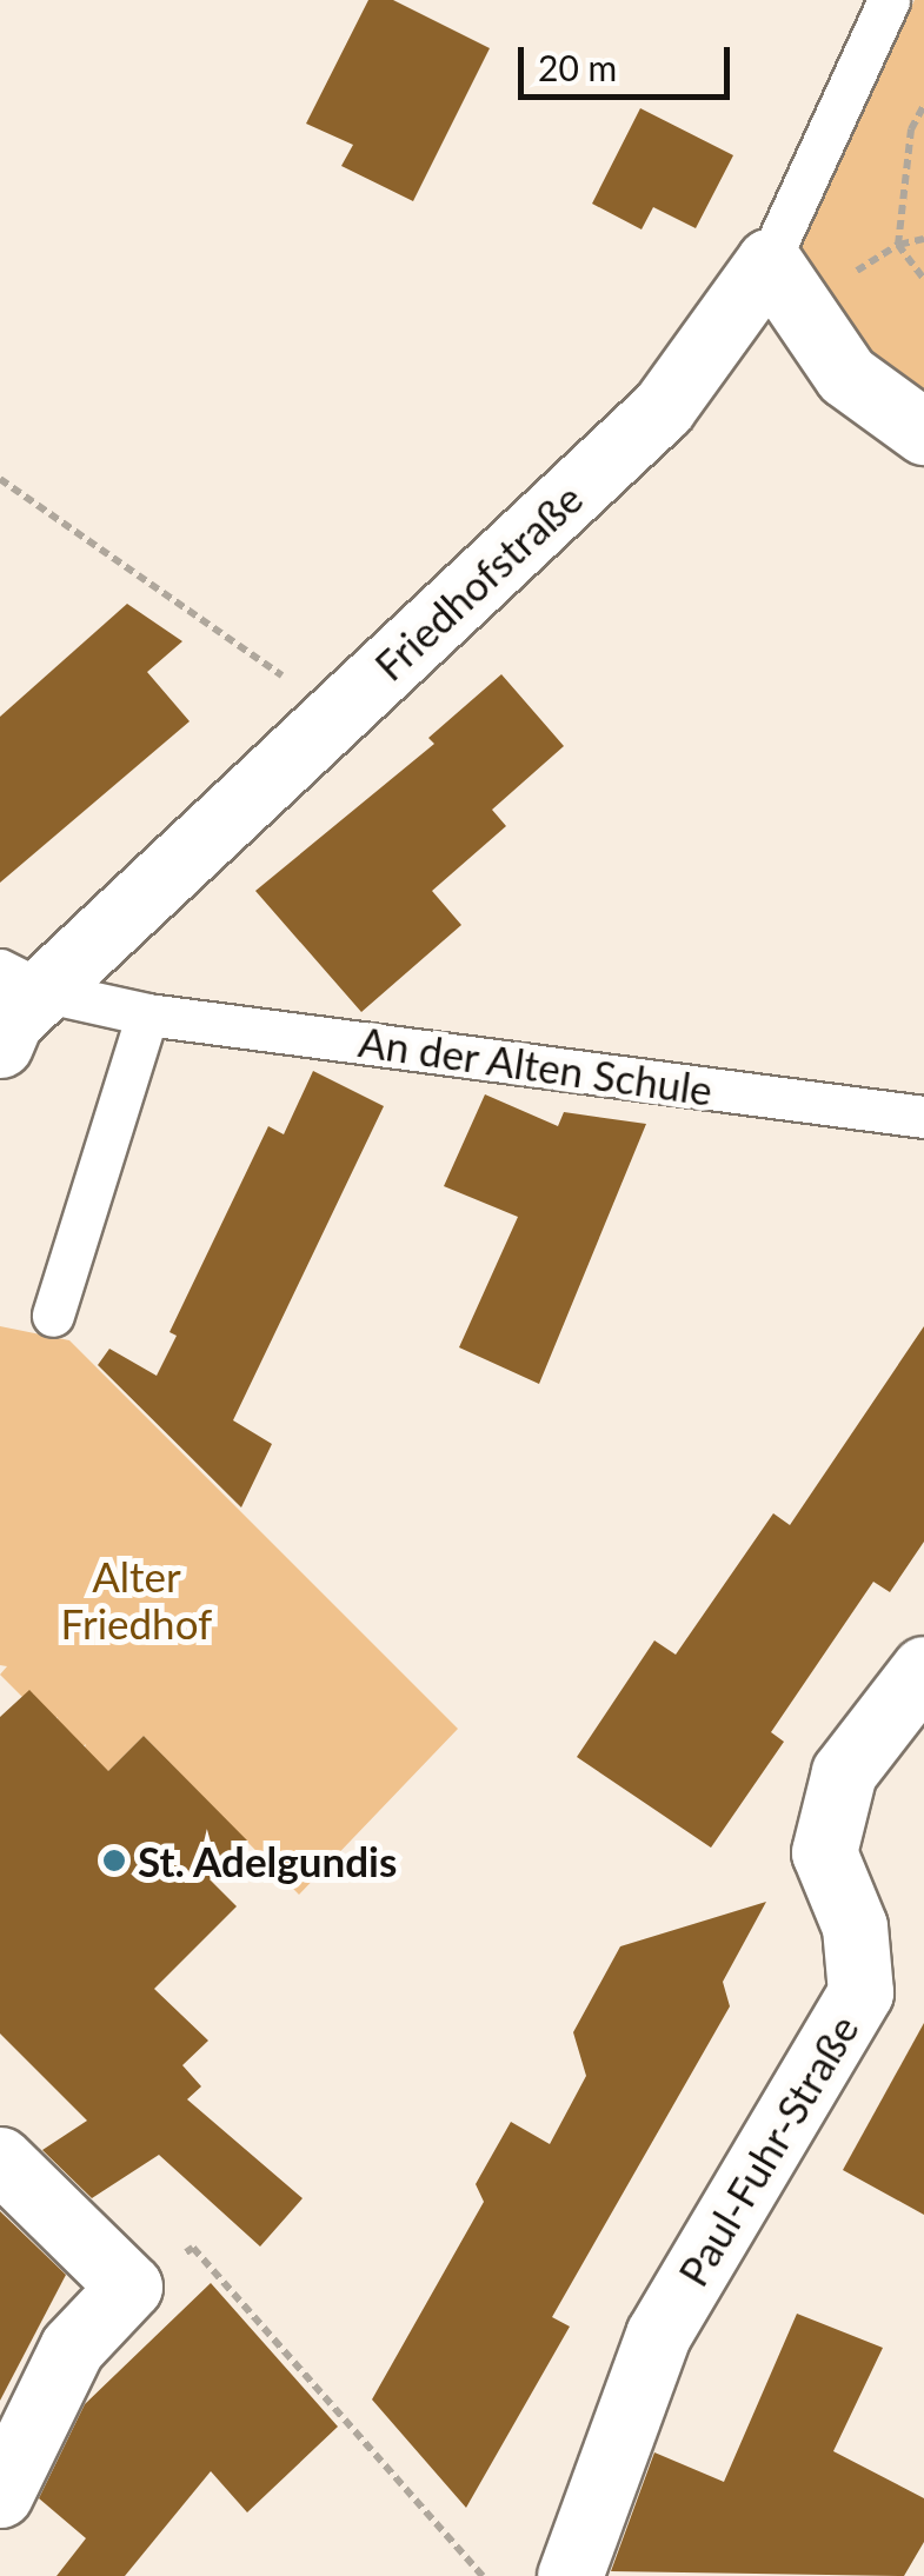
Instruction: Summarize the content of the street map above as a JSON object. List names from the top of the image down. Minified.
{"streets":{"street":["Friedhofstraße","Paul-Fuhr-Straße"],"lane":["An der Alten Schule"]},"crossings":[["Friedhofstraße","An der Alten Schule"]],"parks":["Alter Friedhof"],"places":["St. Adelgundis"],"scale_bar":"20 m"}
